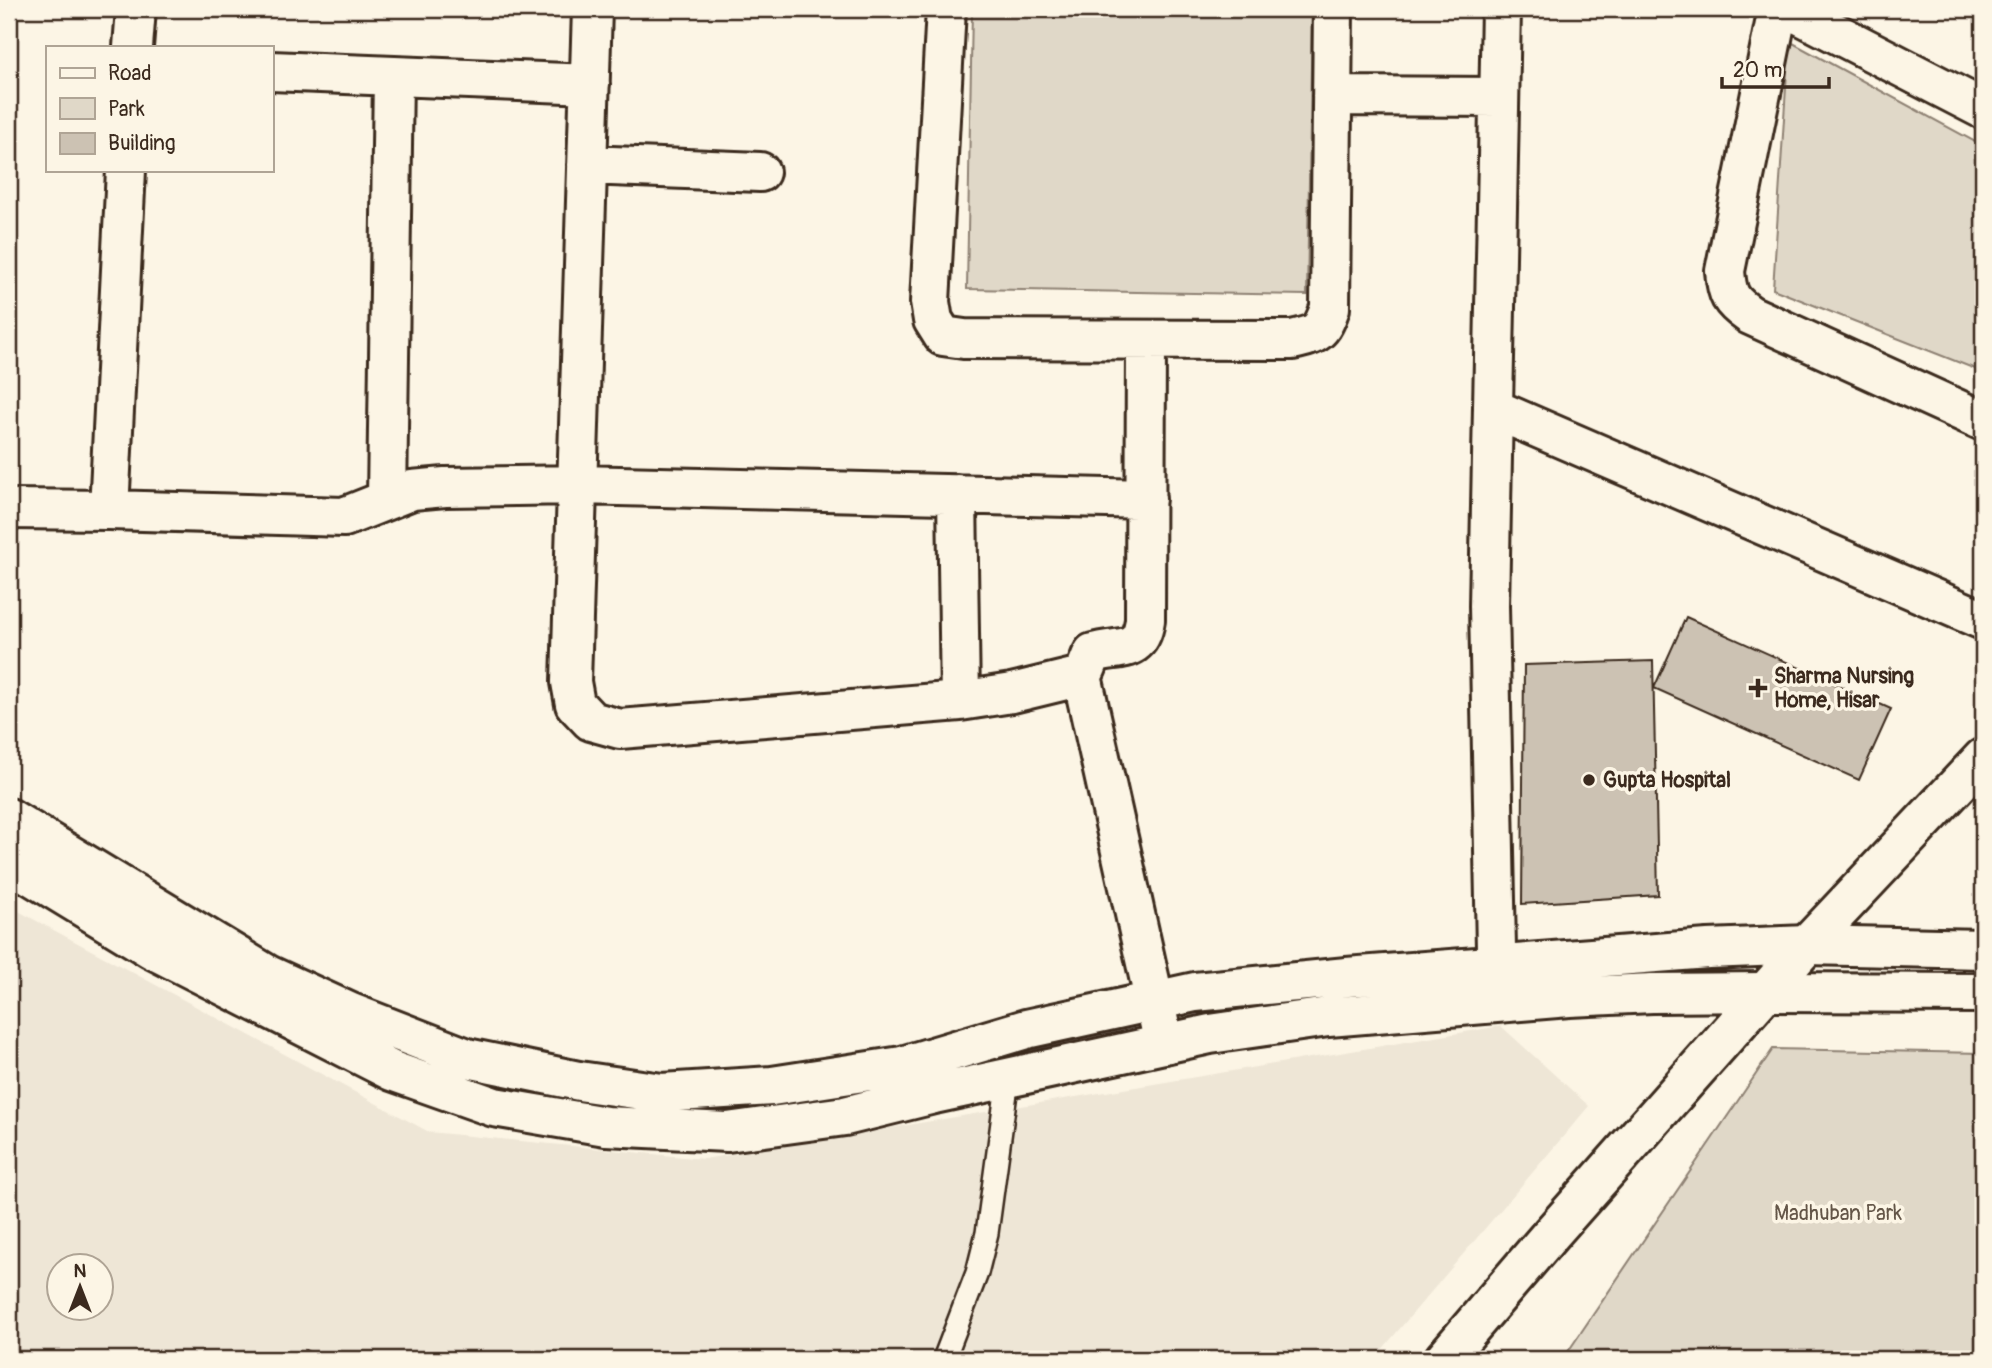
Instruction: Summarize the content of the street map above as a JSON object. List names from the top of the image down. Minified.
{"parks":["Madhuban Park"],"places":{"health":["Sharma Nursing Home, Hisar"],"other":["Gupta Hospital"]},"legend":["Road","Park","Building"],"scale_bar":"20 m","north":"top"}
